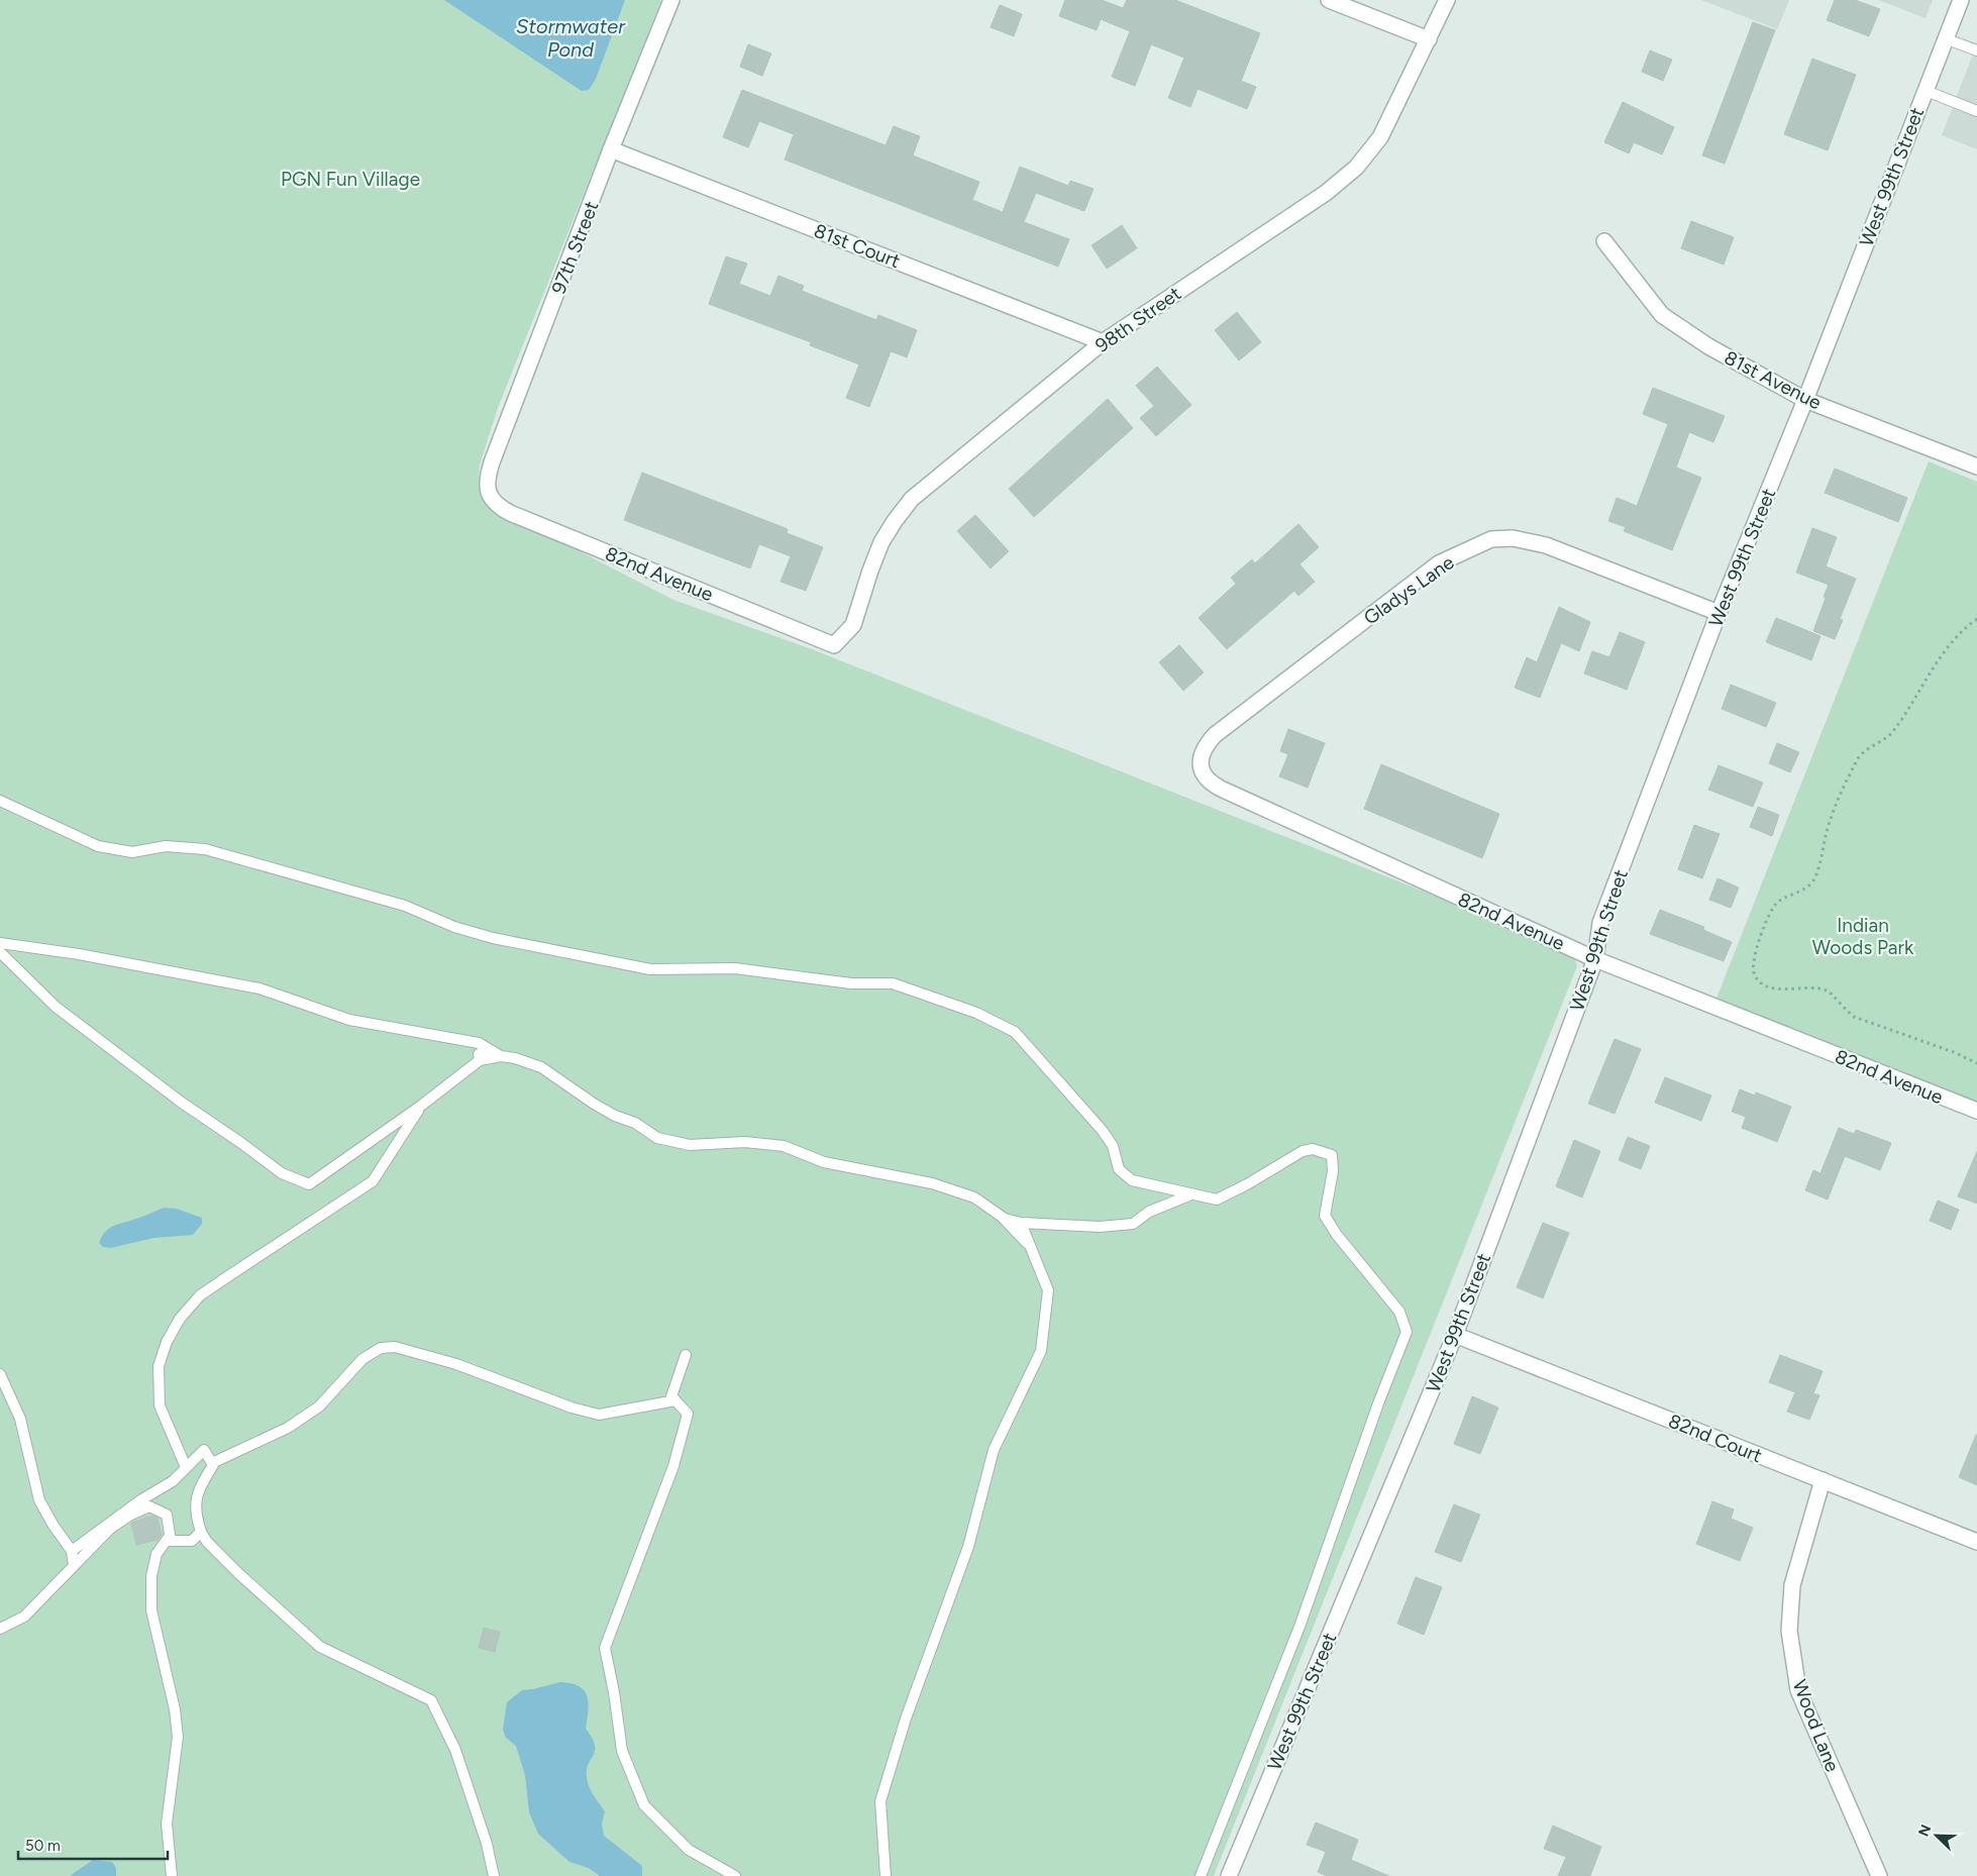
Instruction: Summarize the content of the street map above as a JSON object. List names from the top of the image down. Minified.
{"streets":{"street":["West 99th Street","81st Court","97th Street","98th Street","81st Avenue","82nd Avenue","Gladys Lane","82nd Court","Wood Lane"]},"crossings":[["West 99th Street","81st Avenue"],["West 99th Street","82nd Avenue"],["West 99th Street","Gladys Lane"],["West 99th Street","82nd Court"],["81st Court","97th Street"],["81st Court","98th Street"],["97th Street","82nd Avenue"],["98th Street","82nd Avenue"],["82nd Avenue","Gladys Lane"],["82nd Court","Wood Lane"]],"water":["Stormwater Pond"],"parks":["PGN Fun Village","Indian Woods Park"],"scale_bar":"50 m","north":"top left"}
